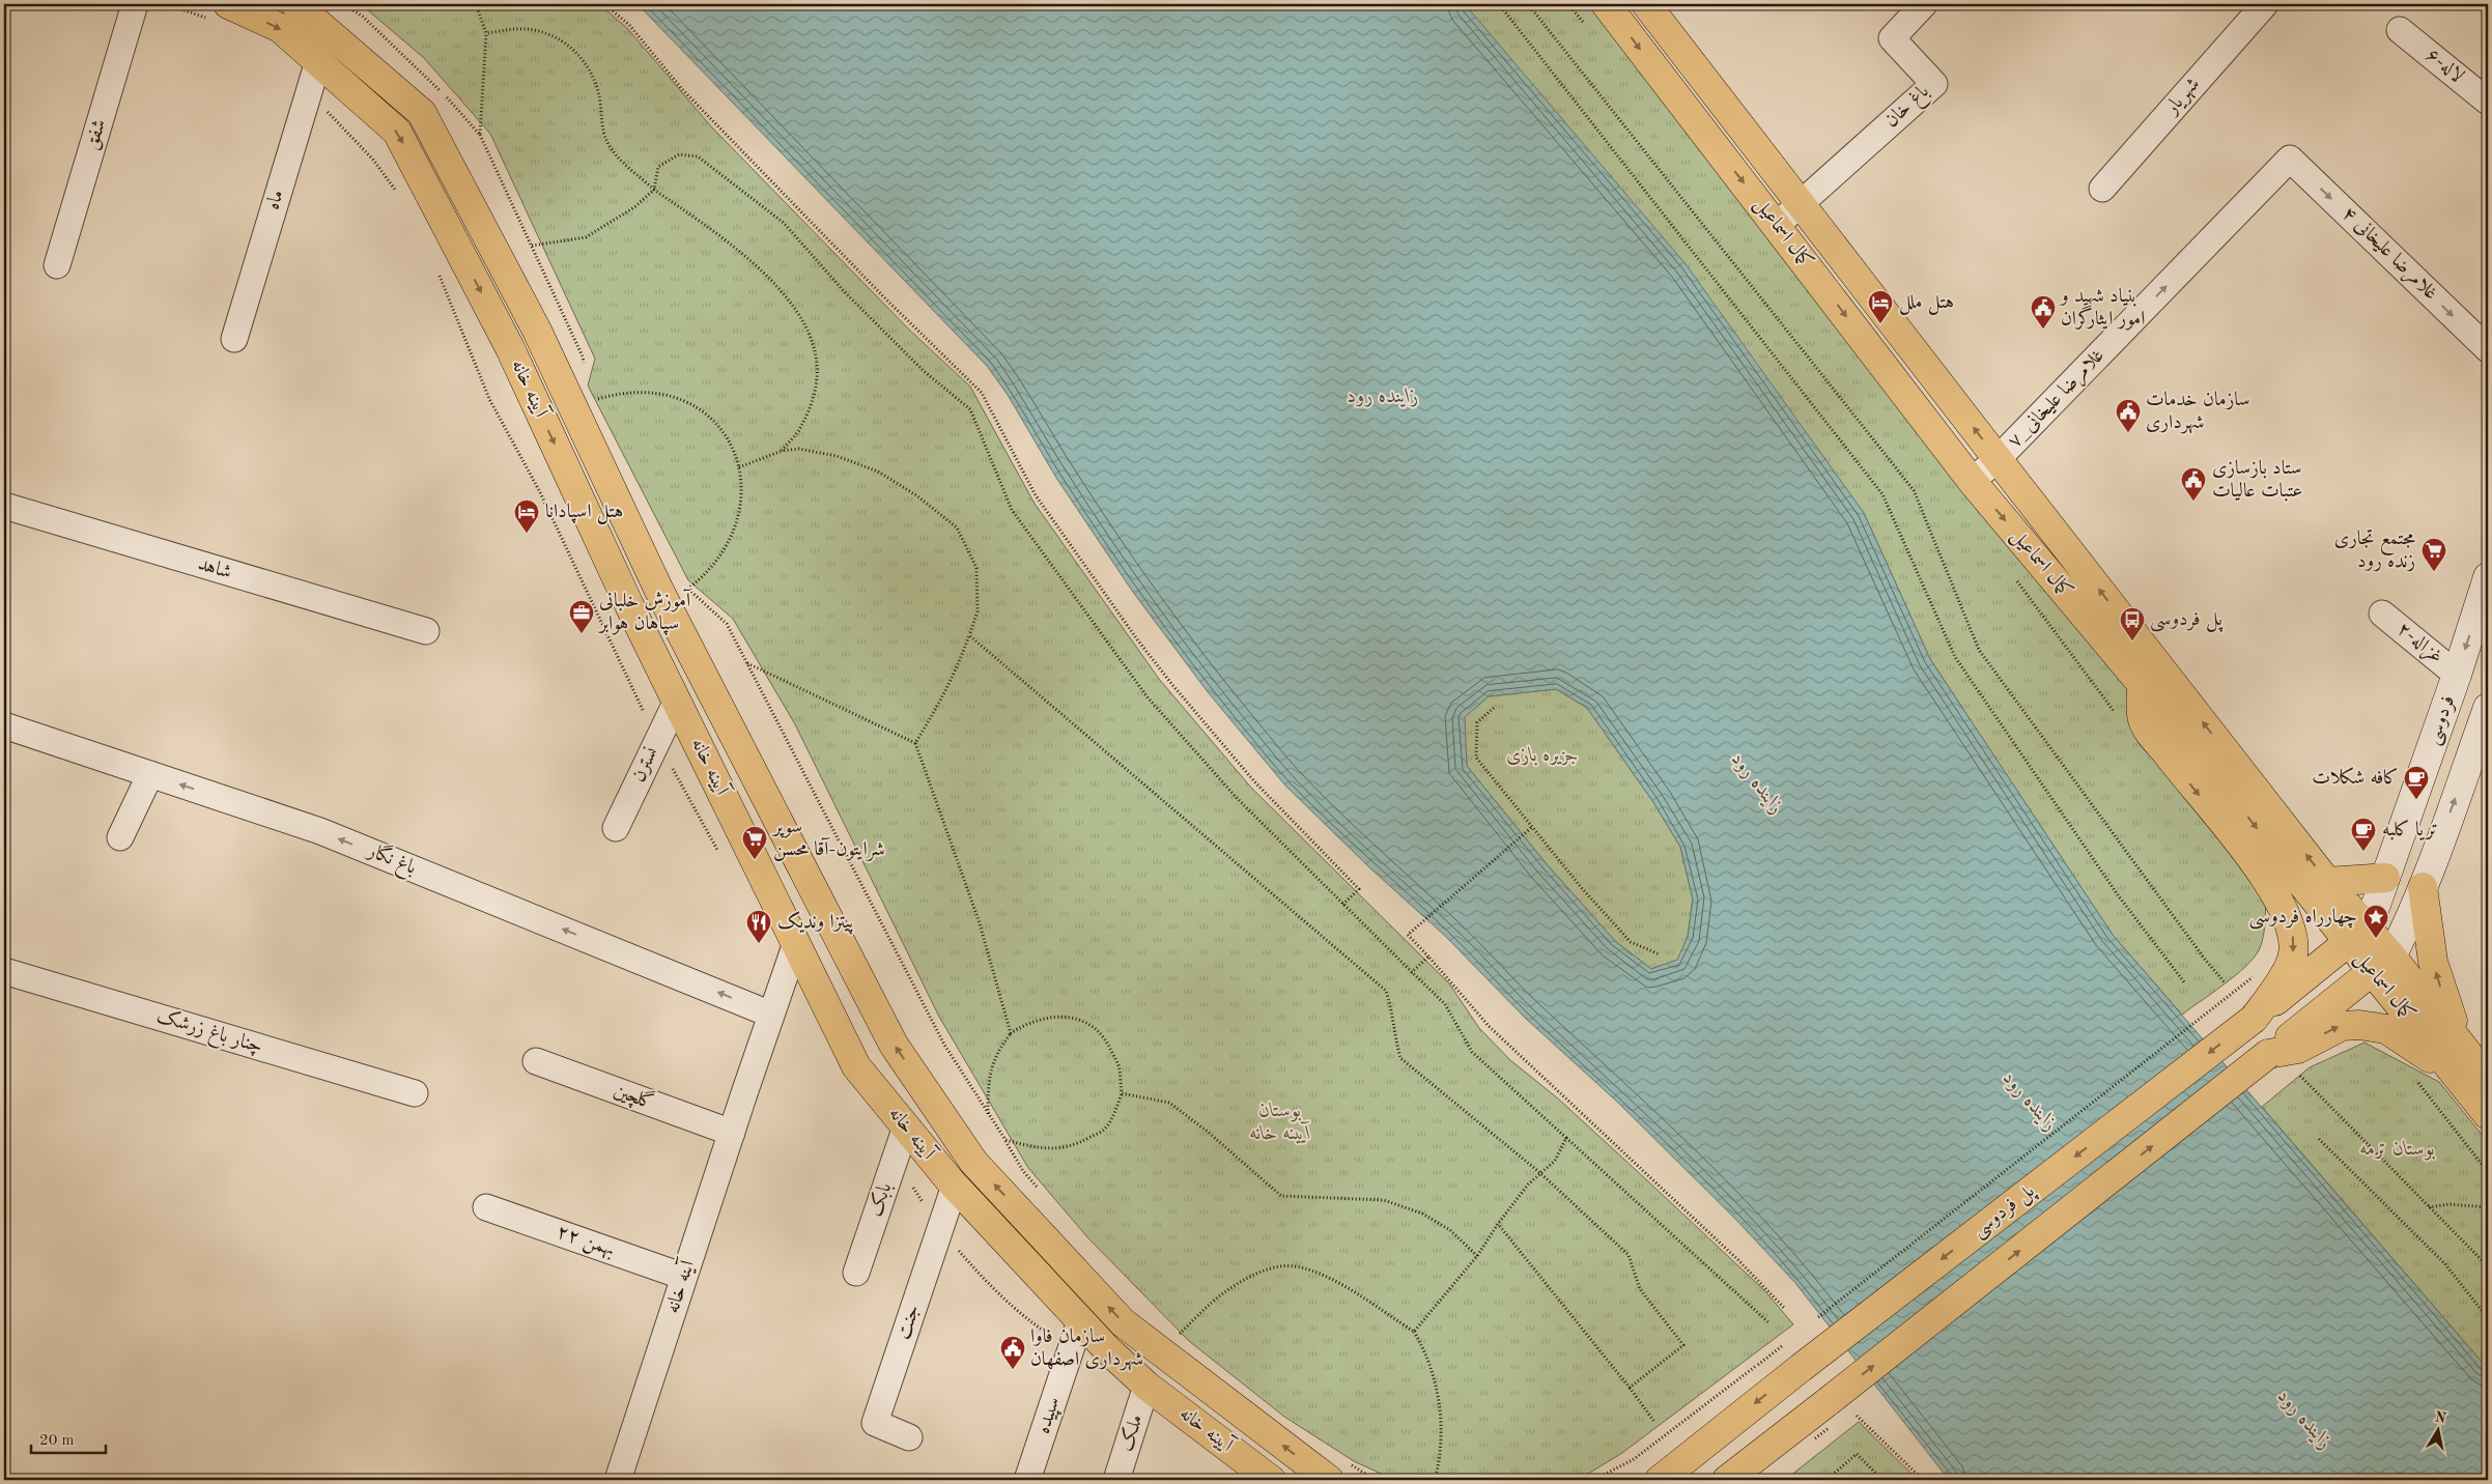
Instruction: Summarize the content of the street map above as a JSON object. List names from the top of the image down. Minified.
{"streets":{"main road":["کمال اسماعیل","آیینه خانه","فردوسی","پل فردوسی"],"street":["۶-لاله","شهریار","باغ خان","شفق","ماه","۴ غلامرضا علیخانی","۷_غلامرضا علیخانی","شاهد","۲-غزاله","نسترن","باغ نگار","چنار باغ زرشک","گلچین","بابک","۲۲ بهمن","آینه خانه","جنت","سپیده","ملک"]},"crossings":[["باغ خان","کمال اسماعیل"],["ماه","آیینه خانه"],["کمال اسماعیل","۷_غلامرضا علیخانی"],["کمال اسماعیل","فردوسی"],["کمال اسماعیل","پل فردوسی"],["۴ غلامرضا علیخانی","۷_غلامرضا علیخانی"],["آیینه خانه","نسترن"],["آیینه خانه","بابک"],["آیینه خانه","آینه خانه"],["آیینه خانه","جنت"],["آیینه خانه","سپیده"],["آیینه خانه","ملک"],["۲-غزاله","فردوسی"],["فردوسی","پل فردوسی"],["باغ نگار","آینه خانه"],["گلچین","آینه خانه"],["۲۲ بهمن","آینه خانه"]],"one_way":["۴ غلامرضا علیخانی","۷_غلامرضا علیخانی","باغ نگار"],"water":["زاینده رود"],"parks":["جزیره بازی","بوستان آیینه خانه","بوستان ترمه"],"places":{"hotel":["هتل ملل","هتل اسپادانا"],"public building":["بنیاد شهید و امور ایثارگران","سازمان خدمات شهرداری","ستاد بازسازی عتبات عالیات","سازمان فاوا شهرداری اصفهان"],"supermarket":["مجتمع تجاری زنده رود","سوپر شرایتون-آقا محسن"],"office":["آموزش خلبانی سپاهان هوابر"],"bus stop":["پل فردوسی"],"cafe":["کافه شکلات","تریا کلبه"],"place":["چهارراه فردوسی"],"restaurant":["پیتزا وندیک"]},"scale_bar":"20 m","north":"top"}
